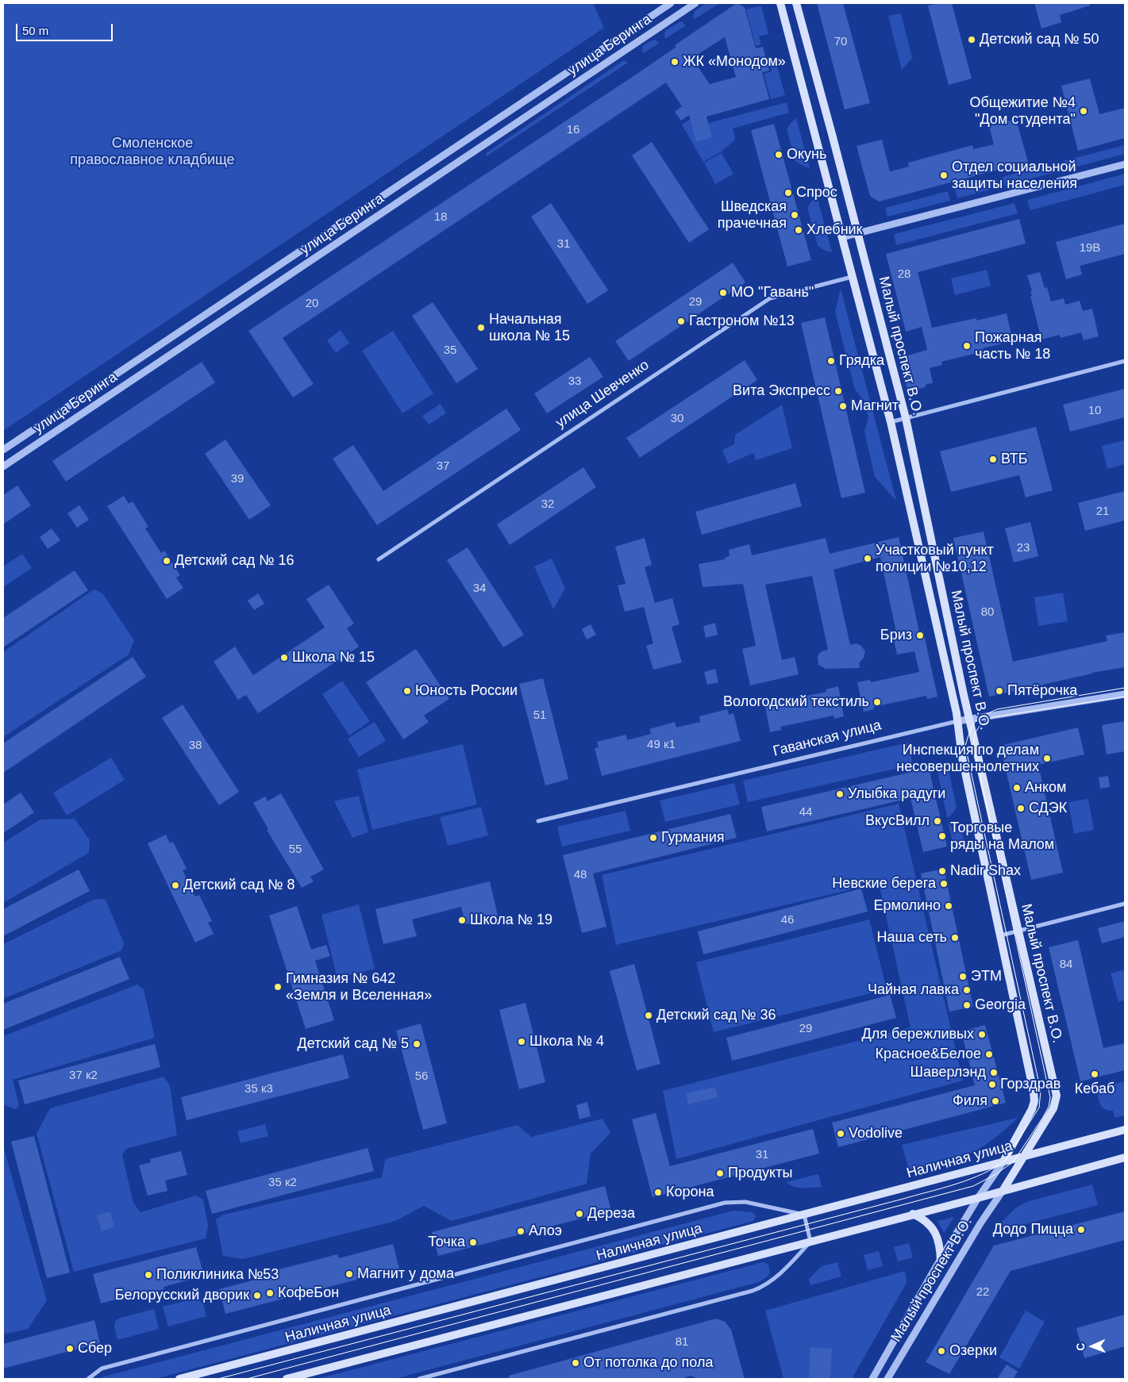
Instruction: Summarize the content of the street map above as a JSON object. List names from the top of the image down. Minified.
{"streets":{"main road":["Малый проспект В.О.","Наличная улица"],"street":["улица Беринга","улица Шевченко","Гаванская улица"]},"crossings":[["Малый проспект В.О.","улица Шевченко"],["Малый проспект В.О.","Гаванская улица"],["Малый проспект В.О.","Наличная улица"]],"parks":["Смоленское православное кладбище"],"places":["Детский сад № 50","ЖК «Монодом»","Общежитие №4 \"Дом студента\"","Окунь","Отдел социальной защиты населения","Спрос","Шведская прачечная","Хлебник","МО \"Гавань\"","Гастроном №13","Начальная школа № 15","Пожарная часть № 18","Грядка","Вита Экспресс","Магнит","ВТБ","Участковый пункт полиции №10,12","Детский сад № 16","Бриз","Школа № 15","Юность России","Пятёрочка","Вологодский текстиль","Инспекция по делам несовершеннолетних","Анком","Улыбка радуги","СДЭК","ВкусВилл","Торговые ряды на Малом","Гурмания","Nadir Shax","Невские берега","Детский сад № 8","Ермолино","Школа № 19","Наша сеть","ЭТМ","Гимназия № 642 «Земля и Вселенная»","Чайная лавка","Georgia","Детский сад № 36","Для бережливых","Школа № 4","Детский сад № 5","Красное&Белое","Шаверлэнд","Кебаб","Горздрав","Филя","Vodolive","Продукты","Корона","Дереза","Додо Пицца","Алоэ","Точка","Магнит у дома","Поликлиника №53","КофеБон","Белорусский дворик","Сбер","Озерки","От потолка до пола"],"house_numbers":["70","16","18","31","19В","28","29","20","35","33","10","30","37","39","32","21","23","34","80","51","49 к1","38","44","55","48","46","84","29","37 к2","56","35 к3","31","35 к2","22","81"],"scale_bar":"50 m","north":"left"}
